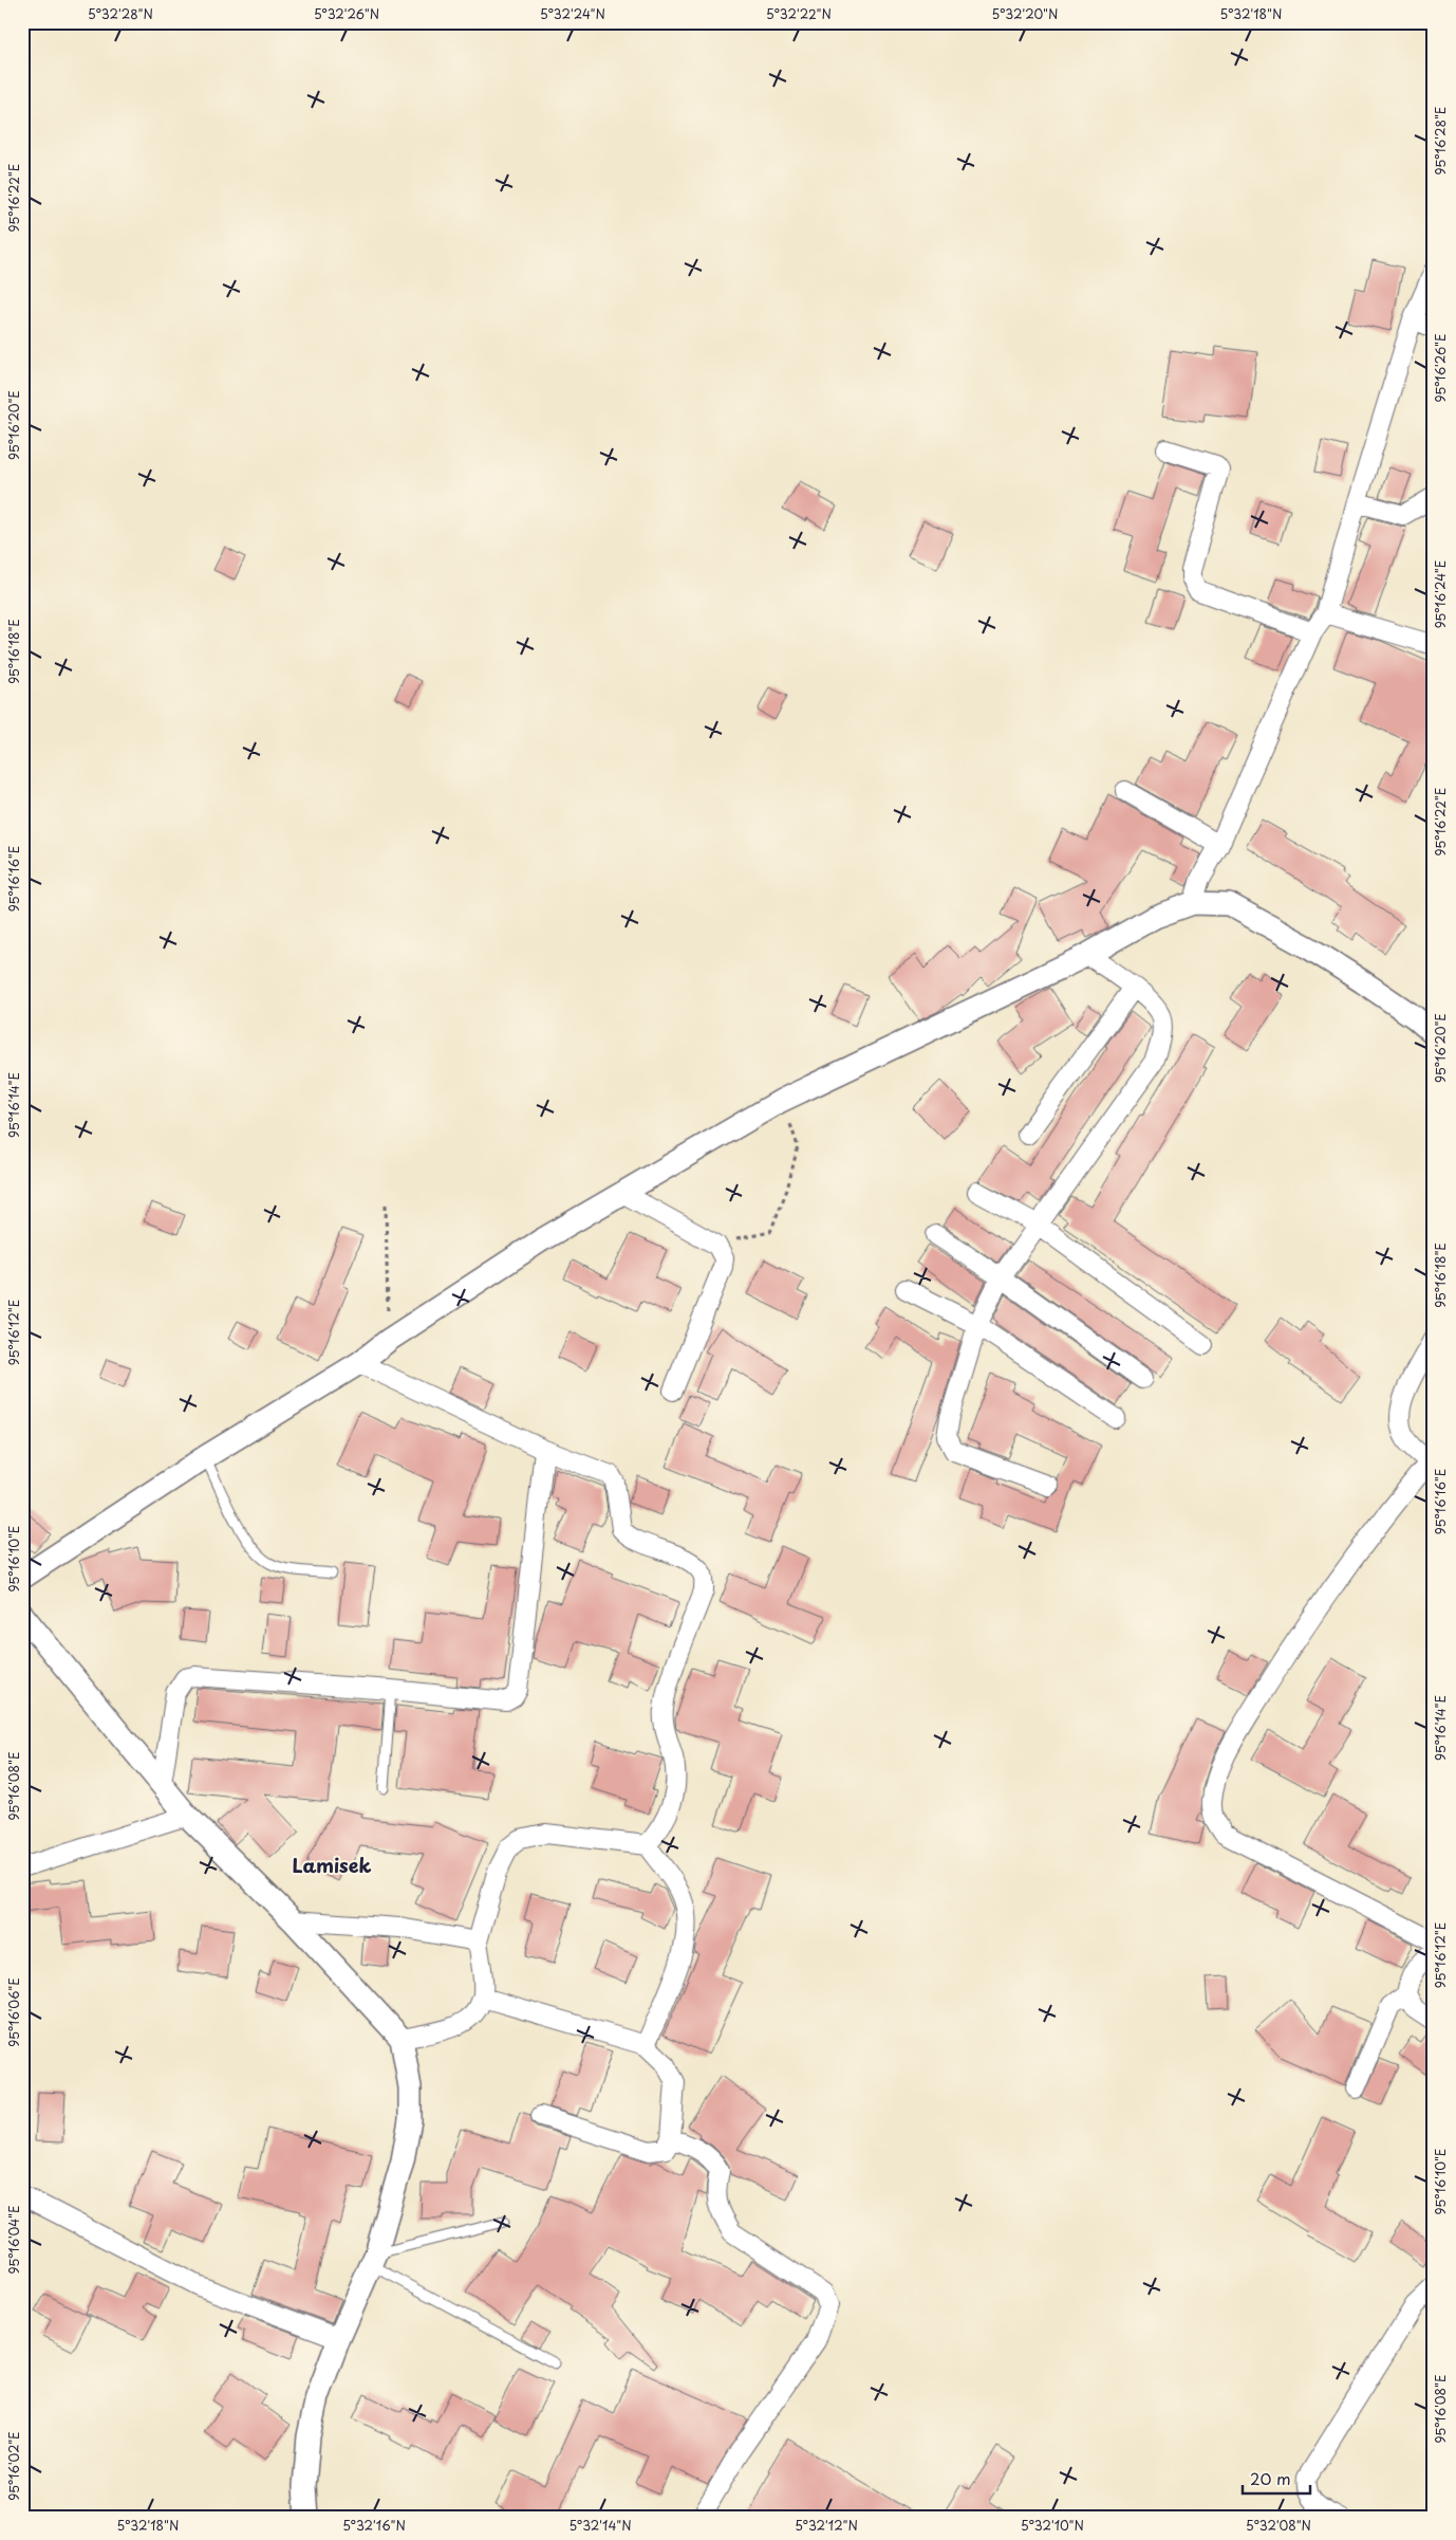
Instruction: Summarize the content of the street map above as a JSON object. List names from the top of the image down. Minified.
{"districts":["Lamisek"],"scale_bar":"20 m","coordinates":["5°32'28\"N","5°32'26\"N","5°32'24\"N","5°32'22\"N","5°32'20\"N","5°32'18\"N","95°16'28\"E","95°16'22\"E","95°16'26\"E","95°16'20\"E","95°16'24\"E","95°16'18\"E","95°16'16\"E","95°16'14\"E","95°16'12\"E","95°16'10\"E","95°16'08\"E","95°16'06\"E","95°16'04\"E","95°16'02\"E","5°32'16\"N","5°32'14\"N","5°32'12\"N","5°32'10\"N","5°32'08\"N"]}
